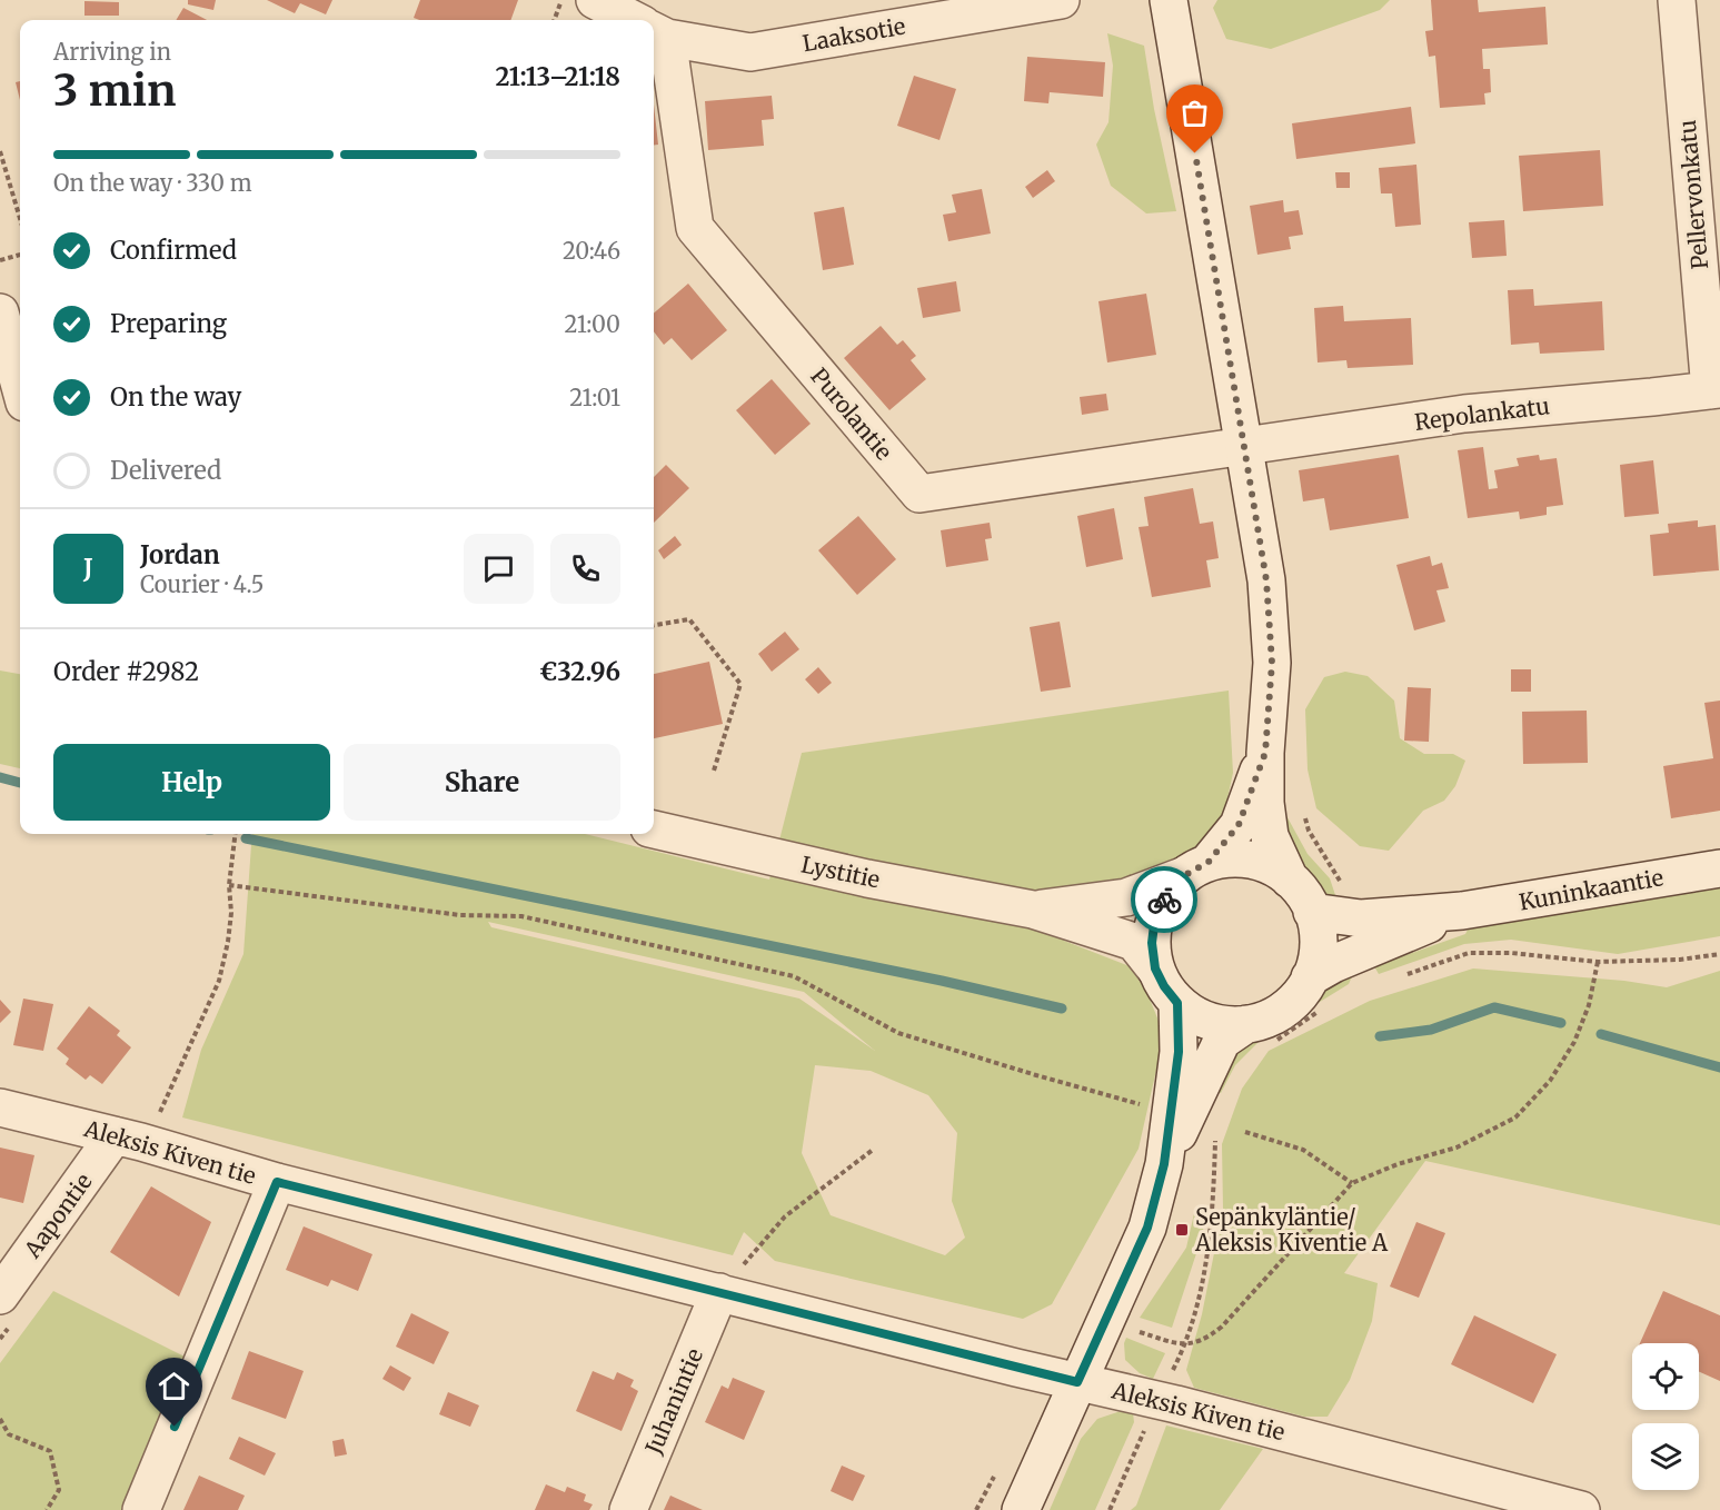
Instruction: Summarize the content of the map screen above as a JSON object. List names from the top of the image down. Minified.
{"streets":{"street":["Laaksotie","Pellervonkatu","Purolantie","Repolankatu","Lystitie","Kuninkaantie","Aleksis Kiven tie","Aapontie","Juhanintie"]},"crossings":[["Pellervonkatu","Repolankatu"],["Purolantie","Repolankatu"],["Lystitie","Kuninkaantie"],["Aleksis Kiven tie","Aapontie"],["Aleksis Kiven tie","Juhanintie"]],"places":{"transit":["Sepänkyläntie/ Aleksis Kiventie A"]},"page":{"heading":["3 min","Arriving in","21:13–21:18"],"panel":["Jordan","Courier · 4.5","Order #2982","€32.96"],"bar":"On the way · 330 m","list":[["Confirmed","20:46"],["Preparing","21:00"],["On the way","21:01"],"Delivered"],"round":"J","buttons":["Help","Share"]}}
